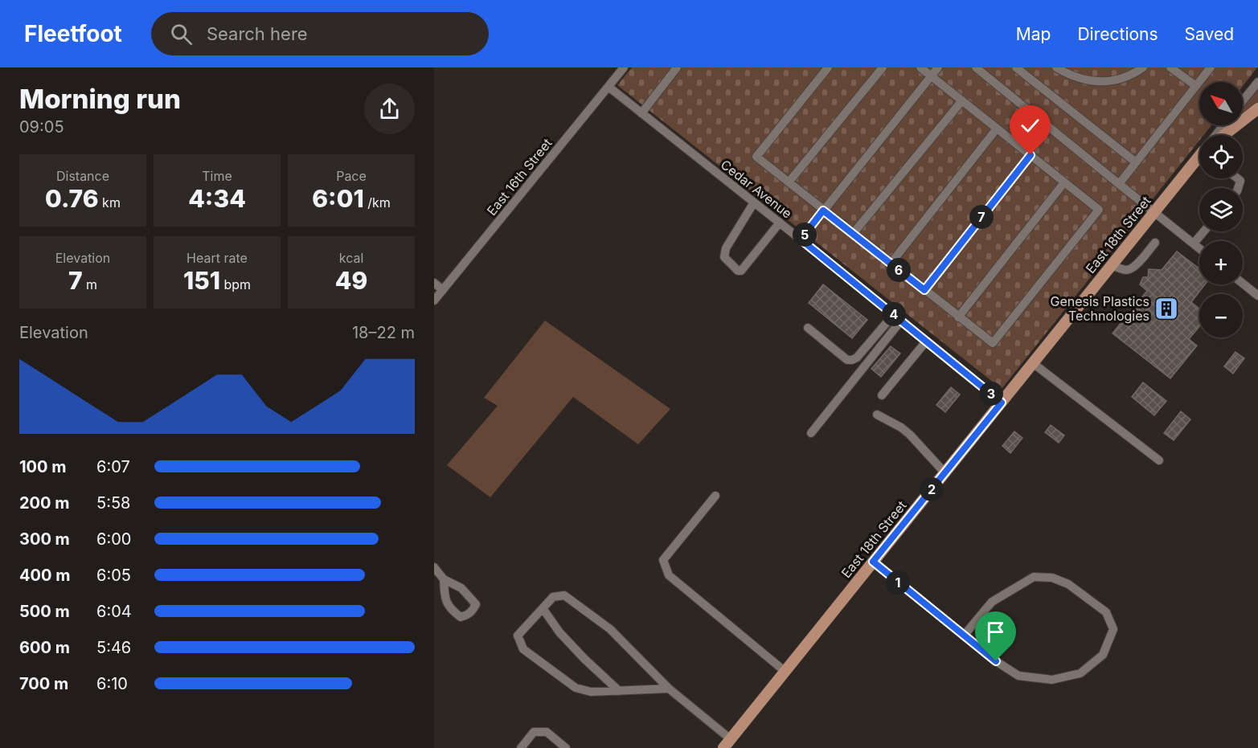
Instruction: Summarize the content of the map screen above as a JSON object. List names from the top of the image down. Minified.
{"streets":{"main road":["East 18th Street"],"street":["East 16th Street","Cedar Avenue"]},"crossings":[["East 16th Street","Cedar Avenue"],["Cedar Avenue","East 18th Street"]],"places":{"building":["Genesis Plastics Technologies"]},"north":"top left","page":{"header":"Fleetfoot","search":"Search here","nav":["Map","Directions","Saved"],"heading":["Morning run","09:05"],"map_buttons":["+","−"],"stats":[["Distance","0.76 km"],["Time","4:34"],["Pace","6:01 /km"],["Elevation","7 m"],["Heart rate","151 bpm"],["kcal","49"]],"pins":["7","5","6","4","3","2","1"],"chart":["Elevation","18–22 m"],"list":[{"name":"100 m","note":"6:07"},{"name":"200 m","note":"5:58"},{"name":"300 m","note":"6:00"},{"name":"400 m","note":"6:05"},{"name":"500 m","note":"6:04"},{"name":"600 m","note":"5:46"},{"name":"700 m","note":"6:10"}]}}
